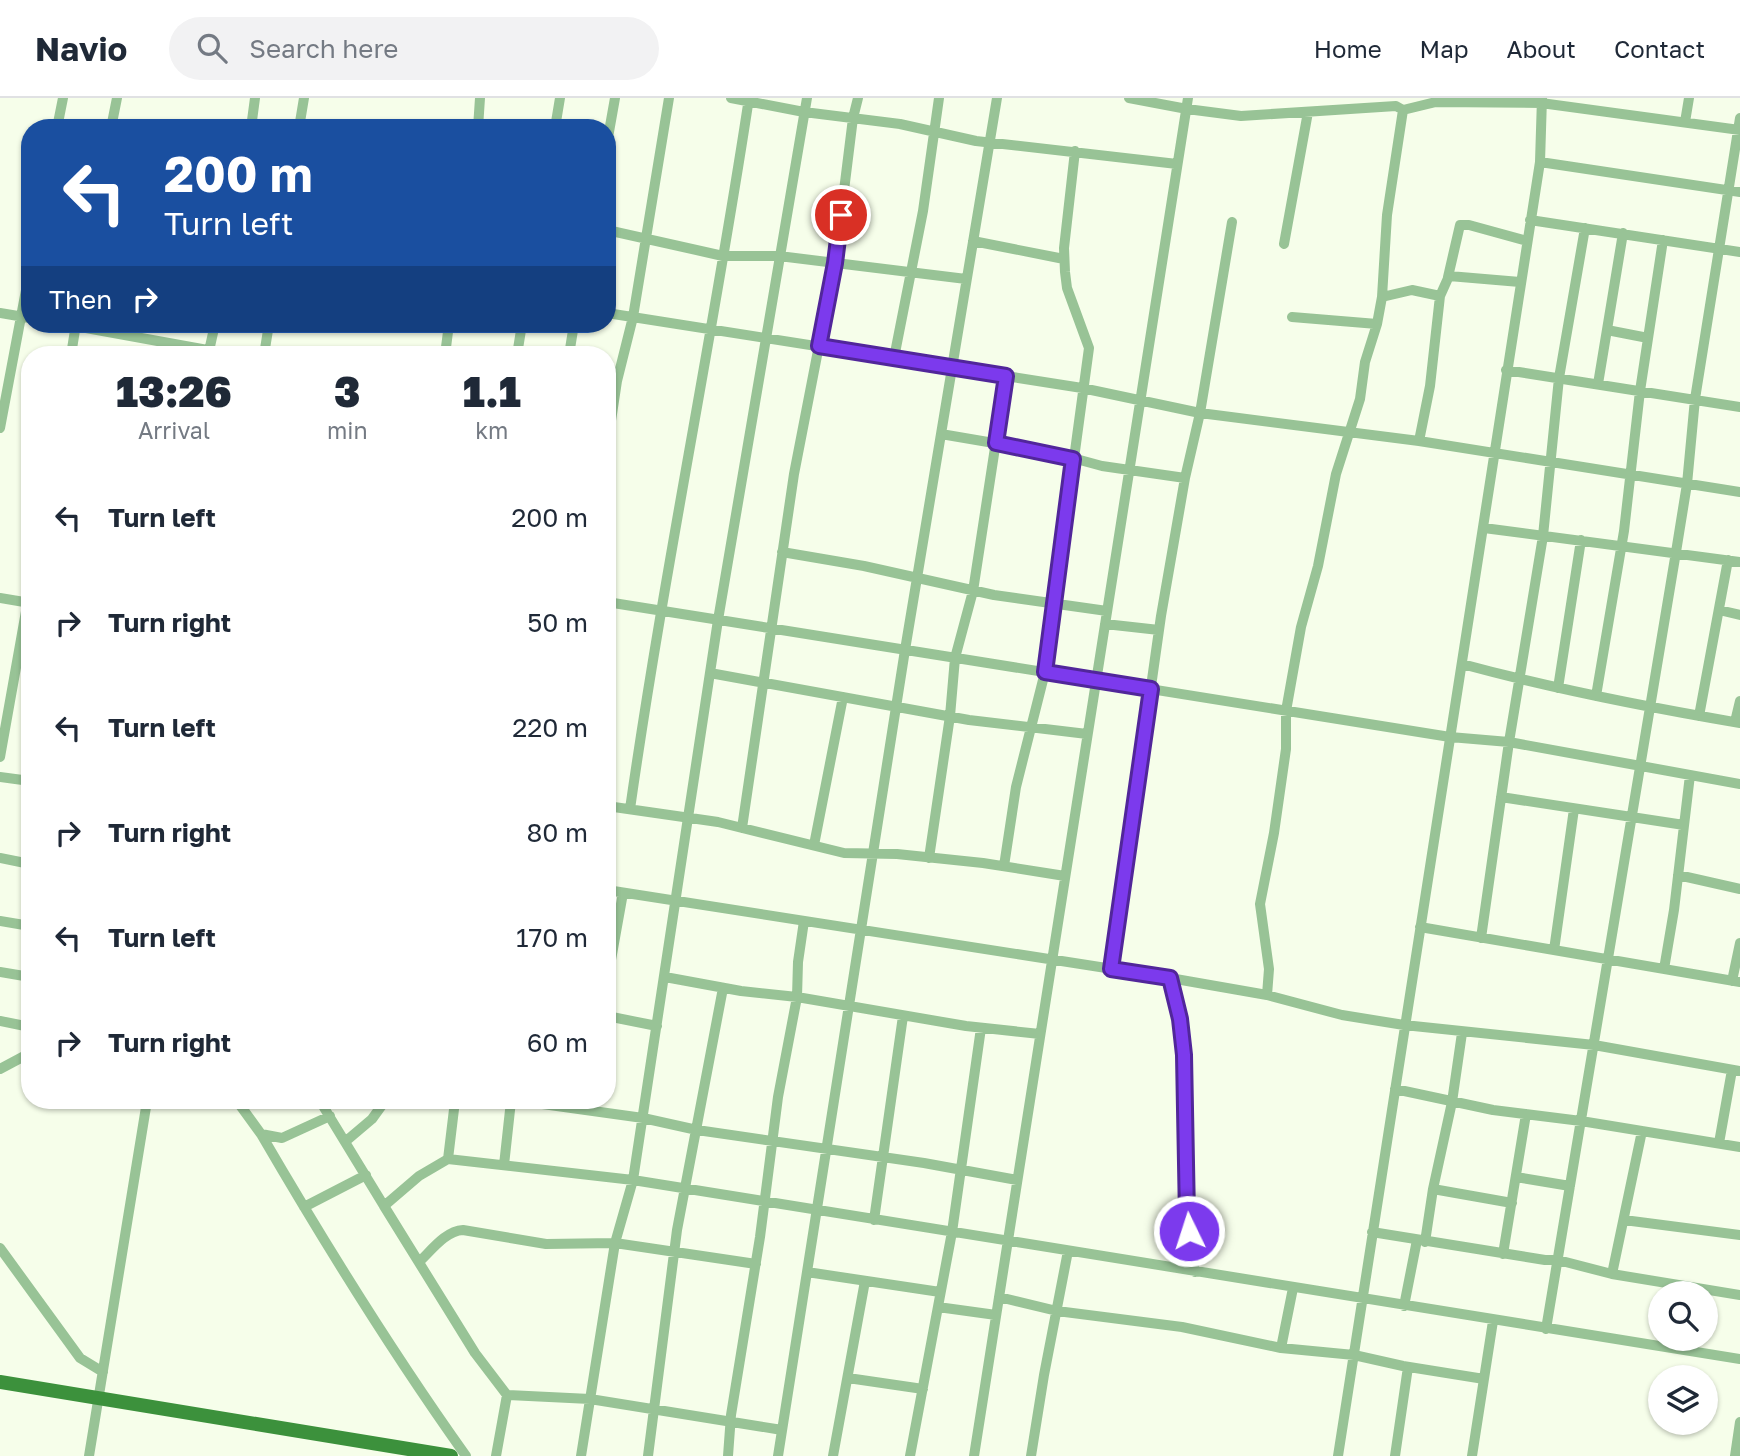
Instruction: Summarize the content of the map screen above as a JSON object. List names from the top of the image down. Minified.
{"page":{"header":"Navio","search":"Search here","nav":["Home","Map","About","Contact"],"turn":["200 m","Turn left"],"then":"Then","eta":["13:26","Arrival","3","min","1.1","km"],"list":[{"name":"Turn left","value":"200 m"},{"name":"Turn right","value":"50 m"},{"name":"Turn left","value":"220 m"},{"name":"Turn right","value":"80 m"},{"name":"Turn left","value":"170 m"},{"name":"Turn right","value":"60 m"}]}}
